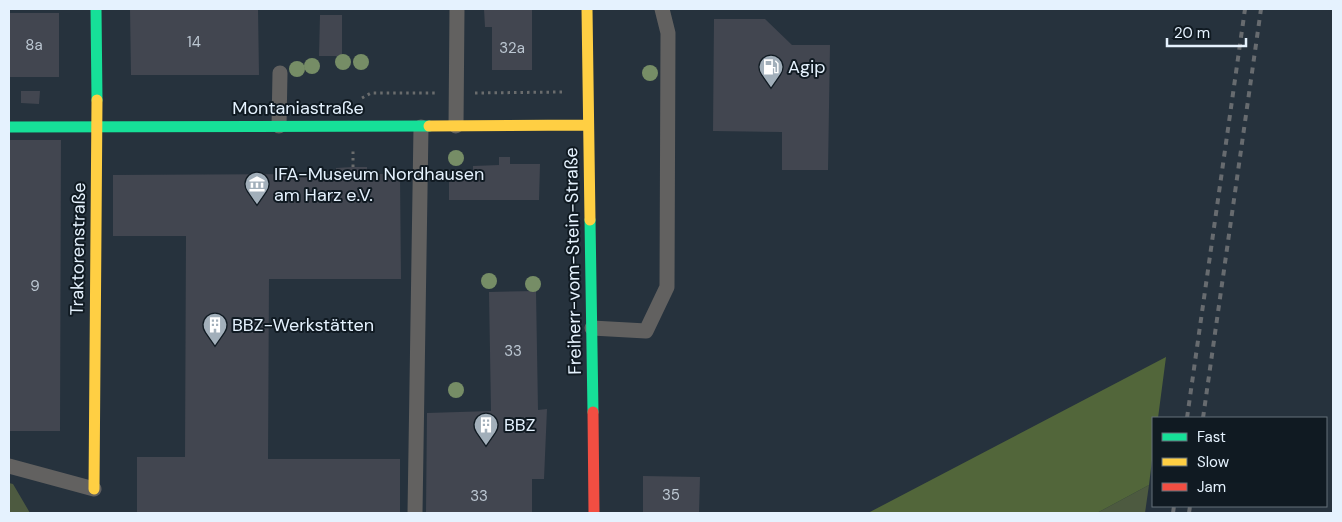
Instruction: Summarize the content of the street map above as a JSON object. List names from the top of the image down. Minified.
{"streets":{"street":["Montaniastraße","Traktorenstraße","Freiherr-vom-Stein-Straße"]},"crossings":[["Montaniastraße","Traktorenstraße"],["Montaniastraße","Freiherr-vom-Stein-Straße"]],"places":{"fuel station":["Agip"],"museum":["IFA-Museum Nordhausen am Harz e.V."],"building":["BBZ-Werkstätten","BBZ"]},"house_numbers":["14","8a","32a","9","33","35","33"],"legend":["Fast","Slow","Jam"],"scale_bar":"20 m"}
